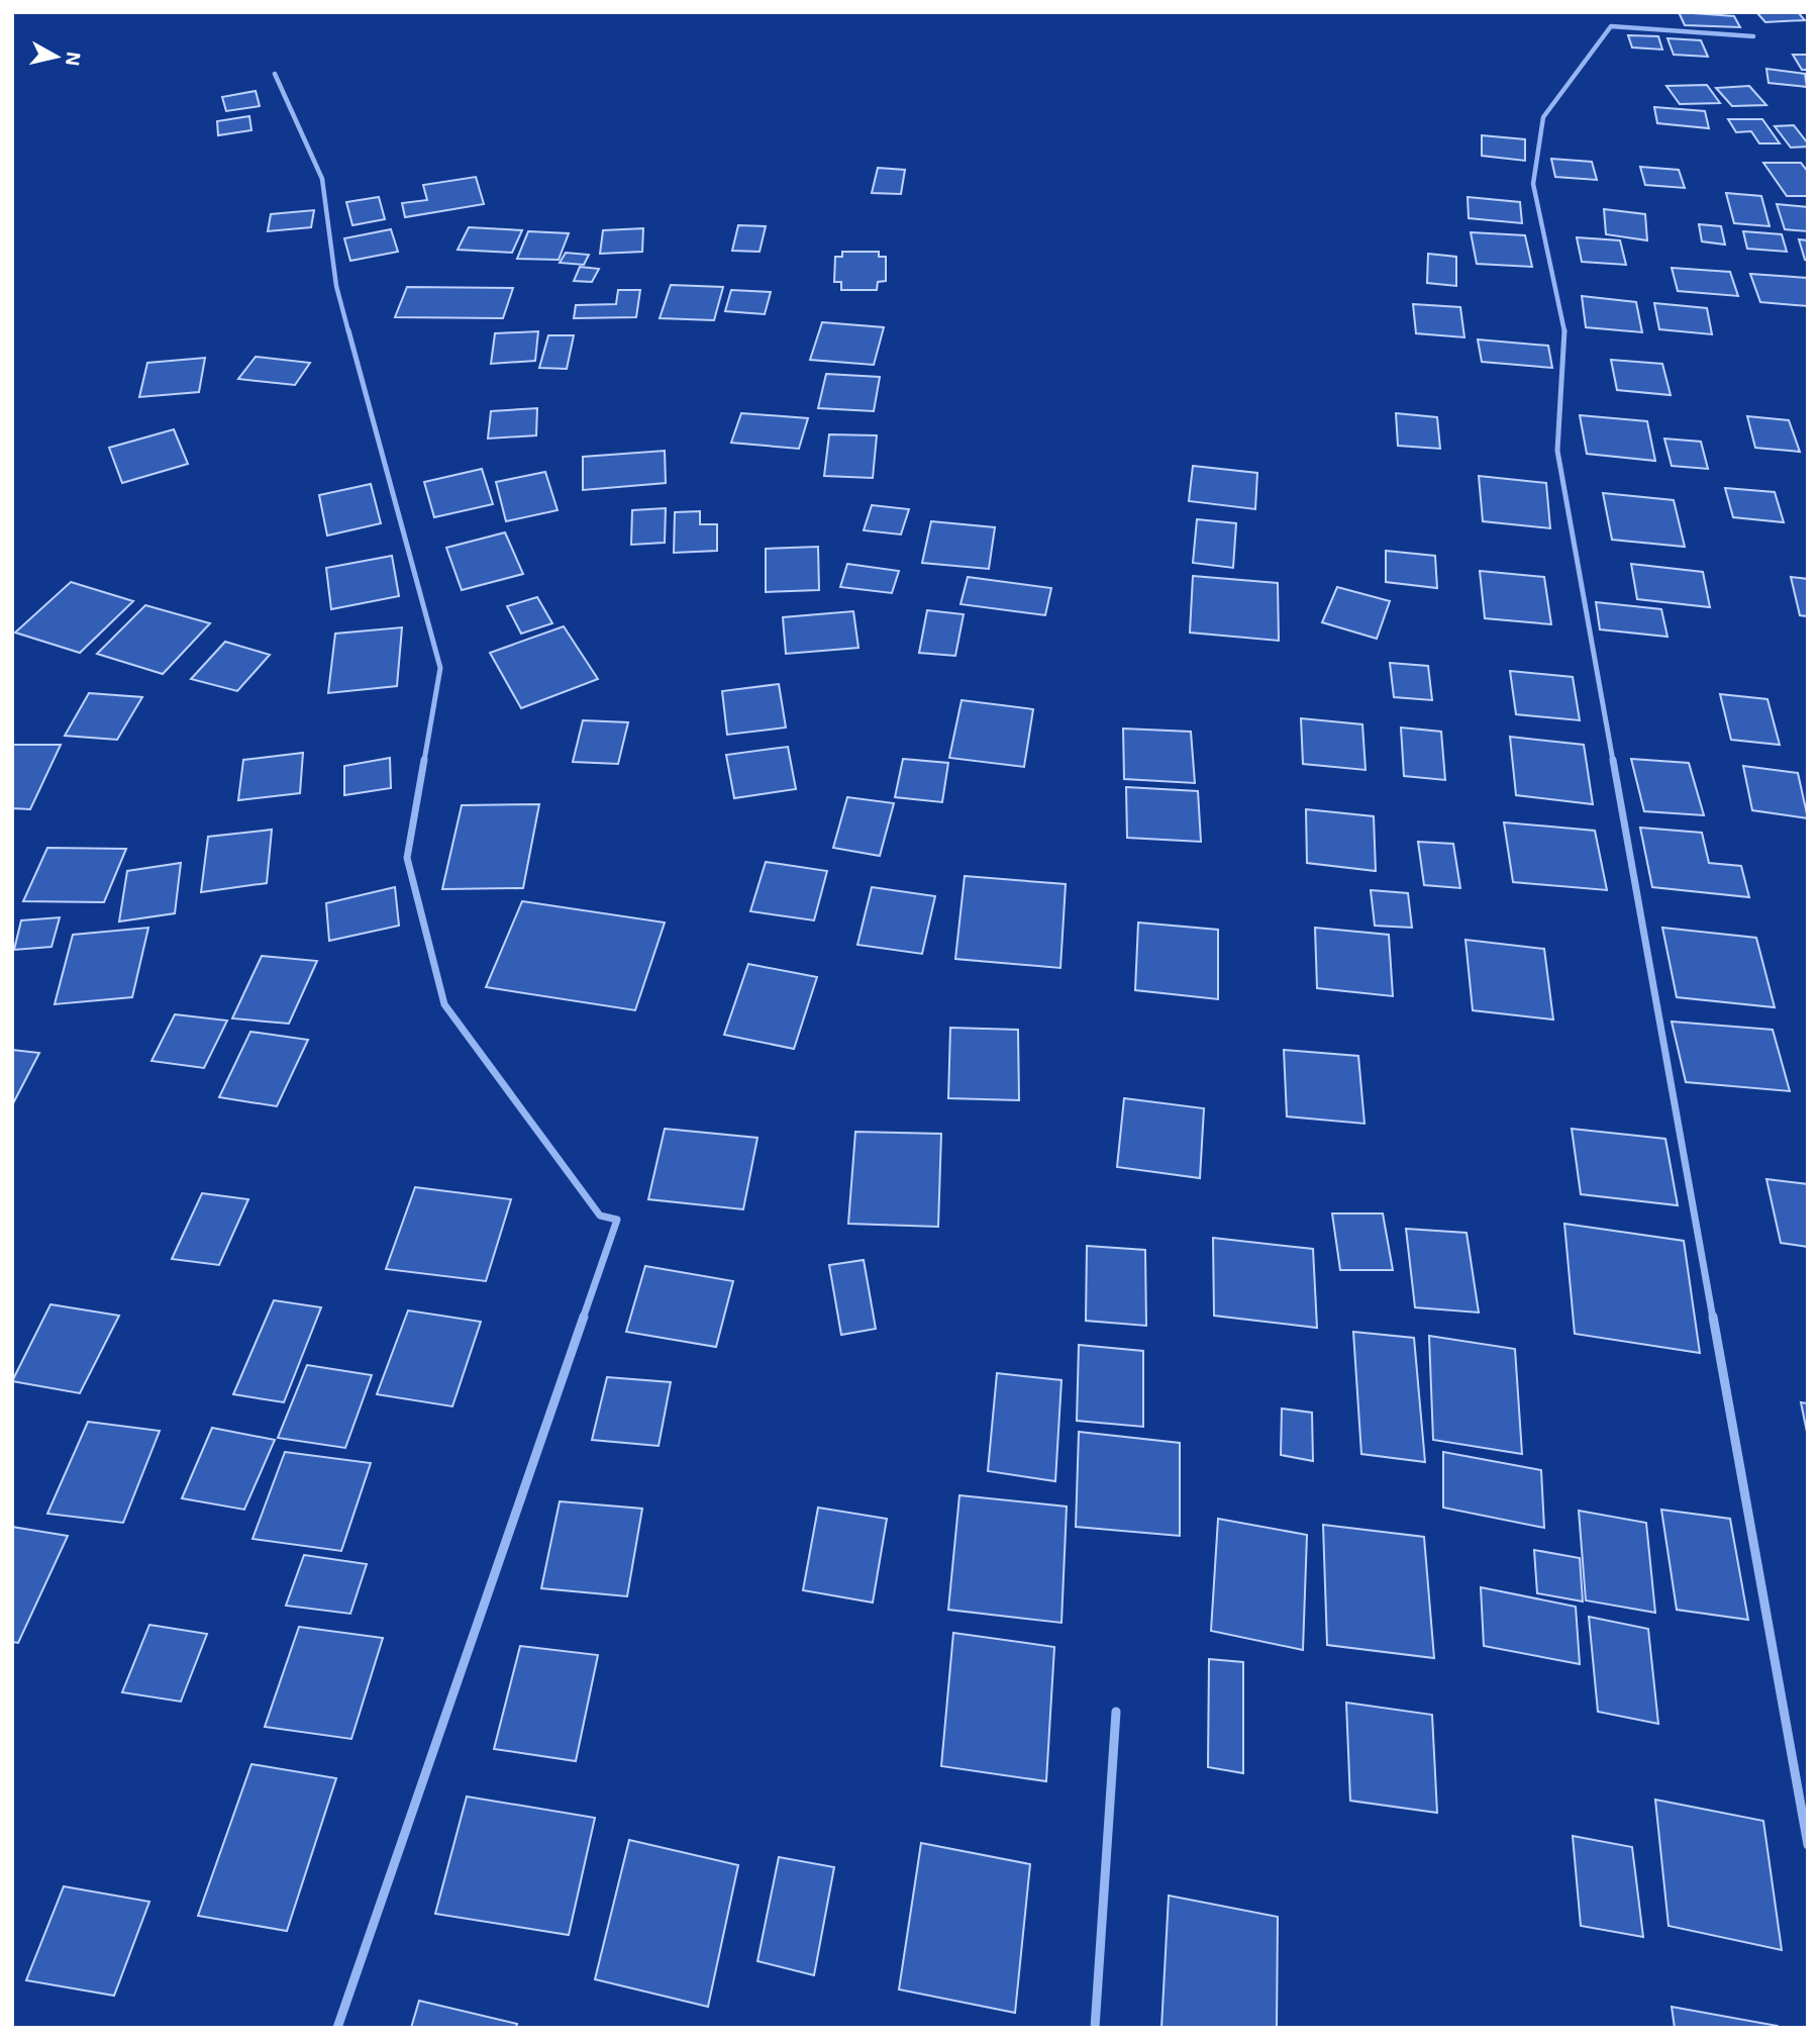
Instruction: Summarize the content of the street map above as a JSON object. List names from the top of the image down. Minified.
{"north":"right"}
